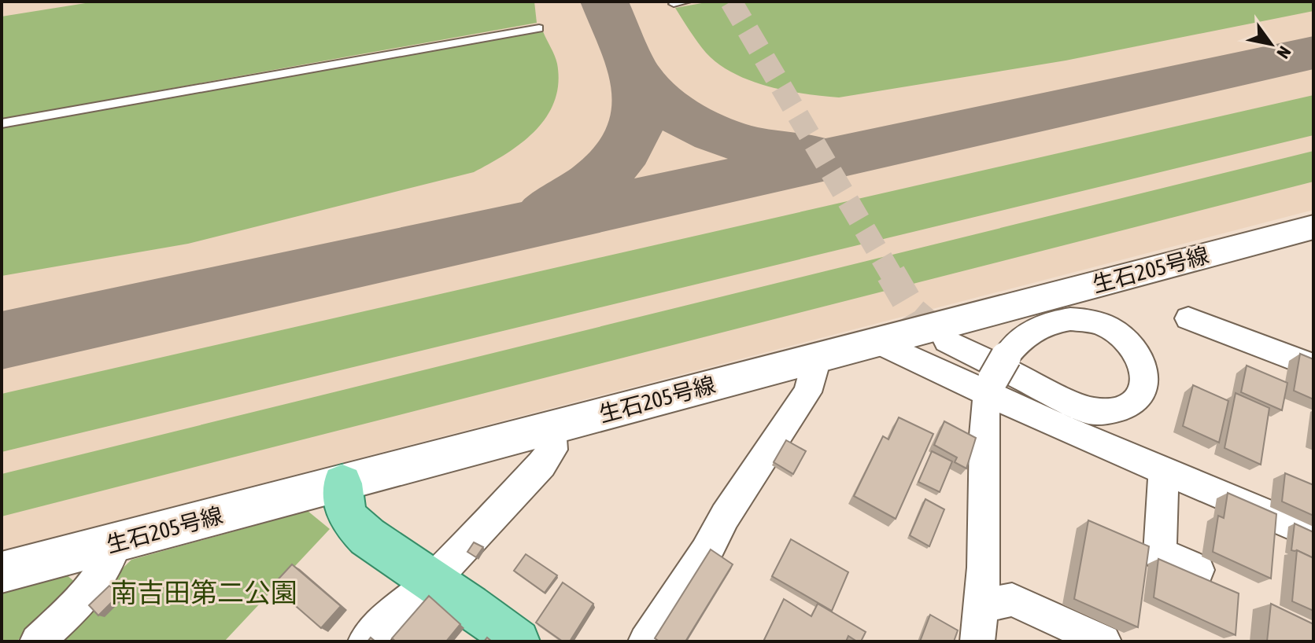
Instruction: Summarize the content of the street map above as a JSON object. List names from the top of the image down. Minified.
{"streets":{"street":["生石205号線"]},"parks":["南吉田第二公園"],"north":"bottom right"}
